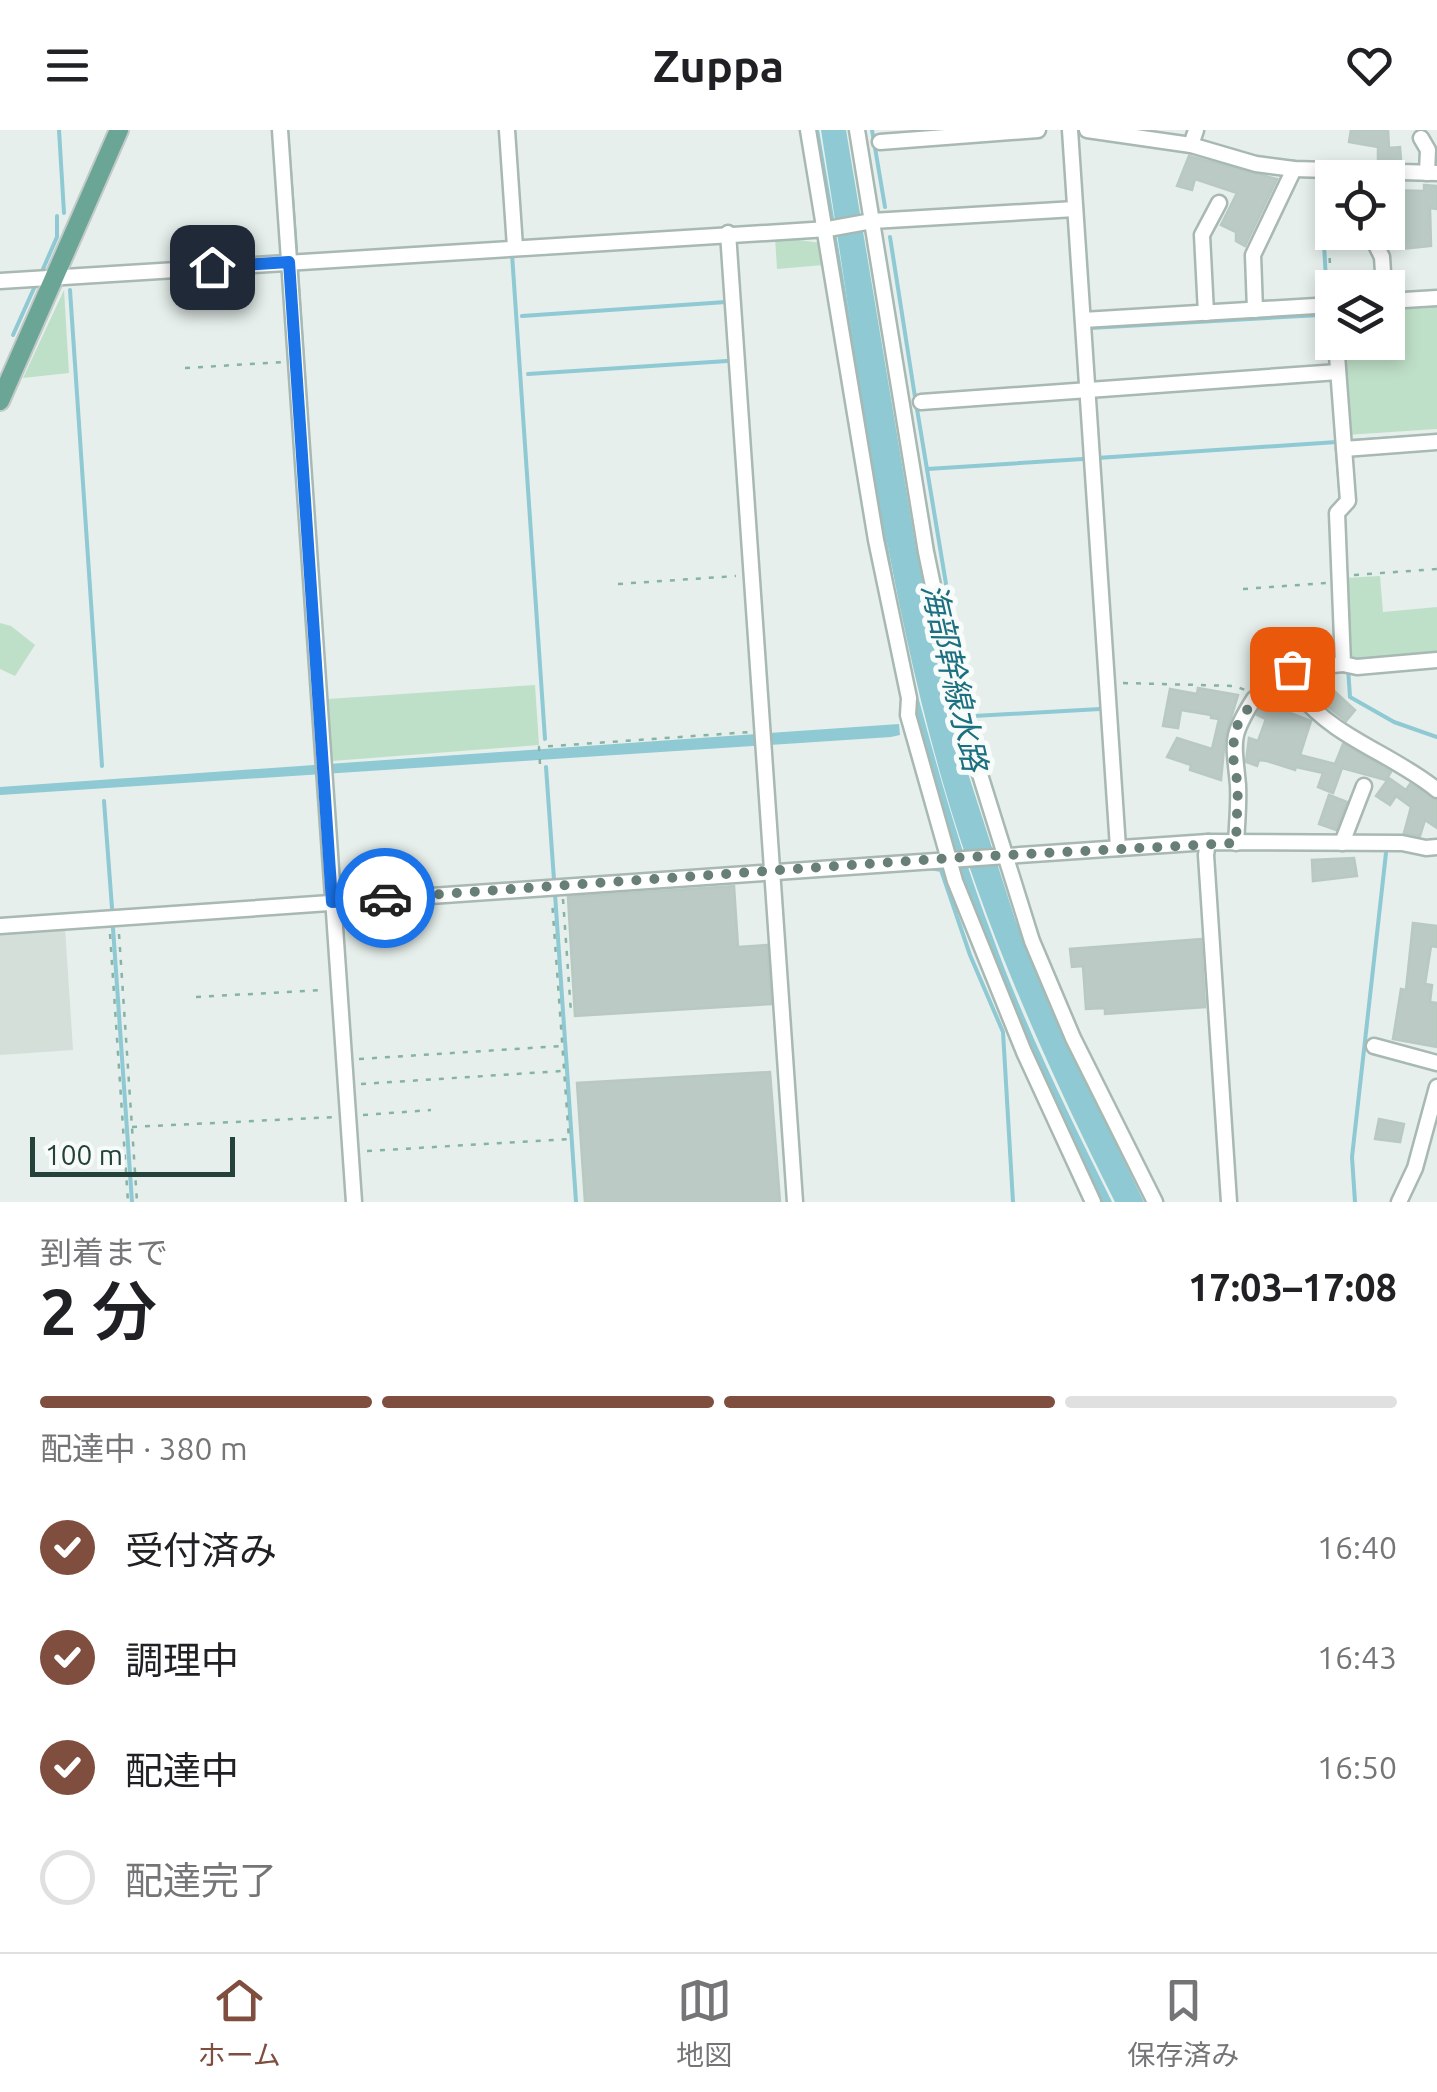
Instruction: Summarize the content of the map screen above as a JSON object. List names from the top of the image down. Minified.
{"water":["海部幹線水路"],"scale_bar":"100 m","page":{"header":"Zuppa","scale":"100 m","heading":["2 分","到着まで","17:03–17:08"],"bar":"配達中 · 380 m","list":[["受付済み","16:40"],["調理中","16:43"],["配達中","16:50"],"配達完了"],"tabs":["ホーム","地図","保存済み"]}}
